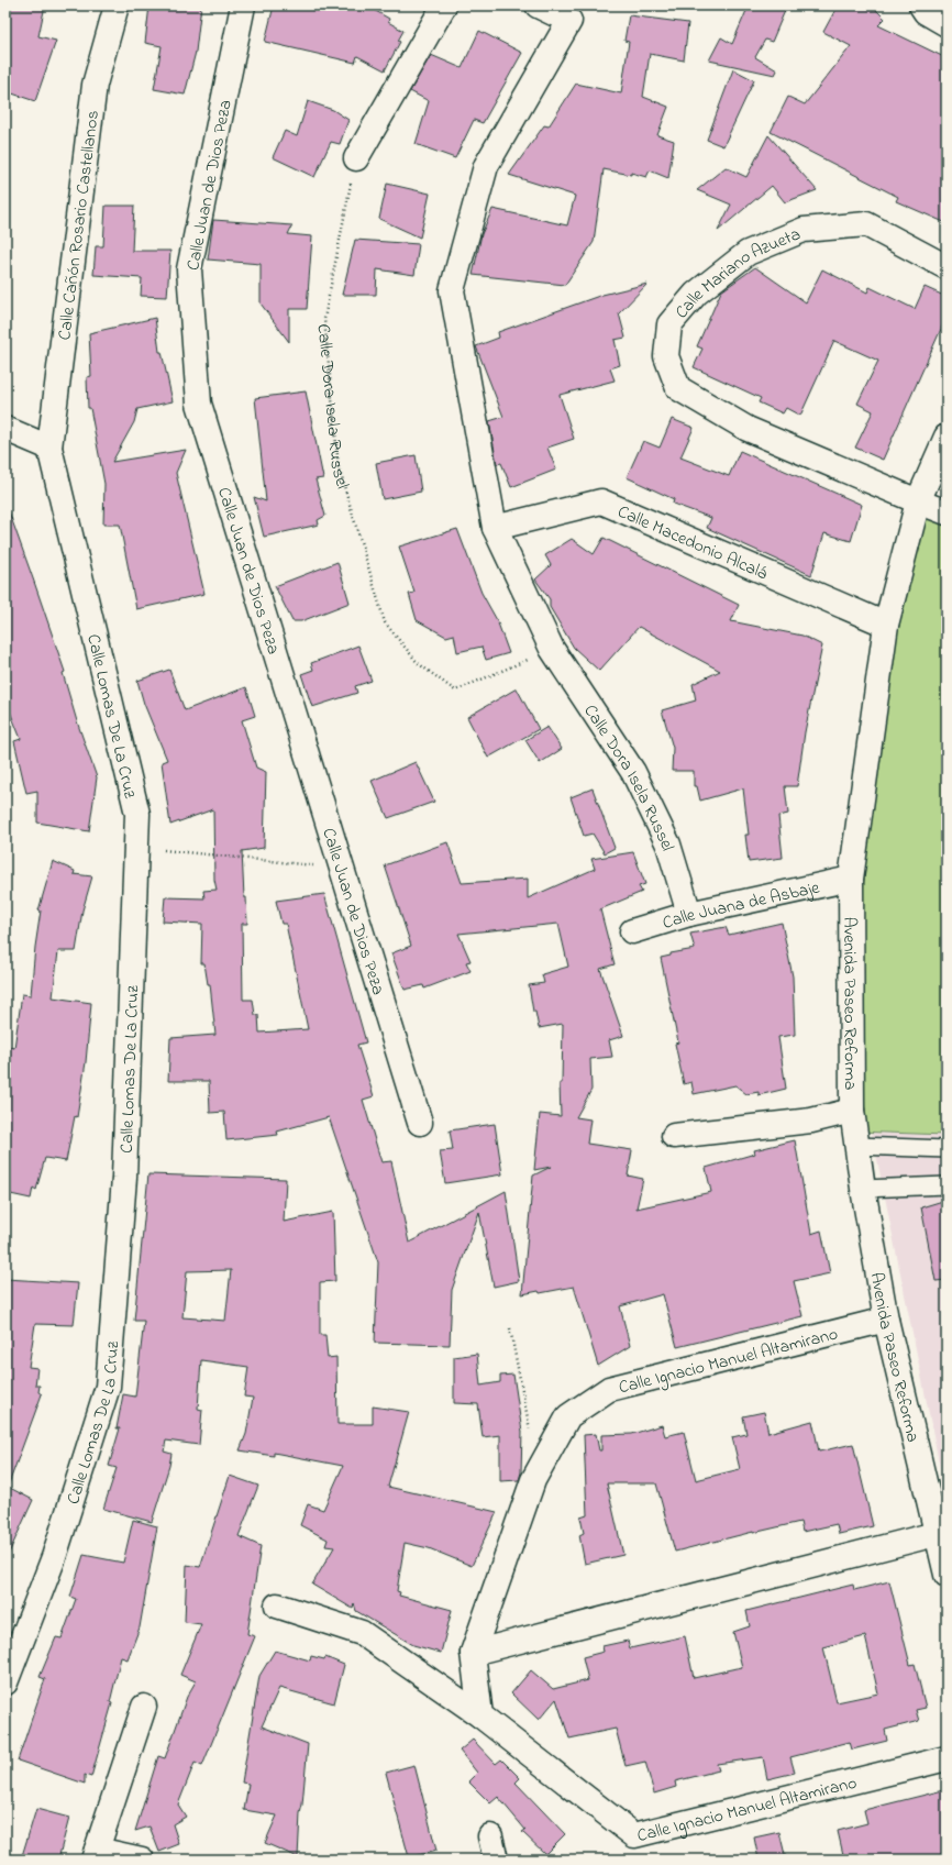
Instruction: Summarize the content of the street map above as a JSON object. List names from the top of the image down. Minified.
{"streets":{"street":["Calle Juan de Dios Peza","Calle Cañón Rosario Castellanos","Calle Mariano Azueta","Calle Dora Isela Russel","Calle Macedonio Alcalá","Calle Lomas De La Cruz","Calle Juana de Asbaje","Avenida Paseo Reforma","Calle Ignacio Manuel Altamirano"]},"crossings":[["Calle Cañón Rosario Castellanos","Calle Lomas De La Cruz"],["Calle Mariano Azueta","Avenida Paseo Reforma"],["Calle Dora Isela Russel","Calle Macedonio Alcalá"],["Calle Dora Isela Russel","Calle Juana de Asbaje"],["Calle Macedonio Alcalá","Avenida Paseo Reforma"],["Calle Juana de Asbaje","Avenida Paseo Reforma"],["Avenida Paseo Reforma","Calle Ignacio Manuel Altamirano"]]}
